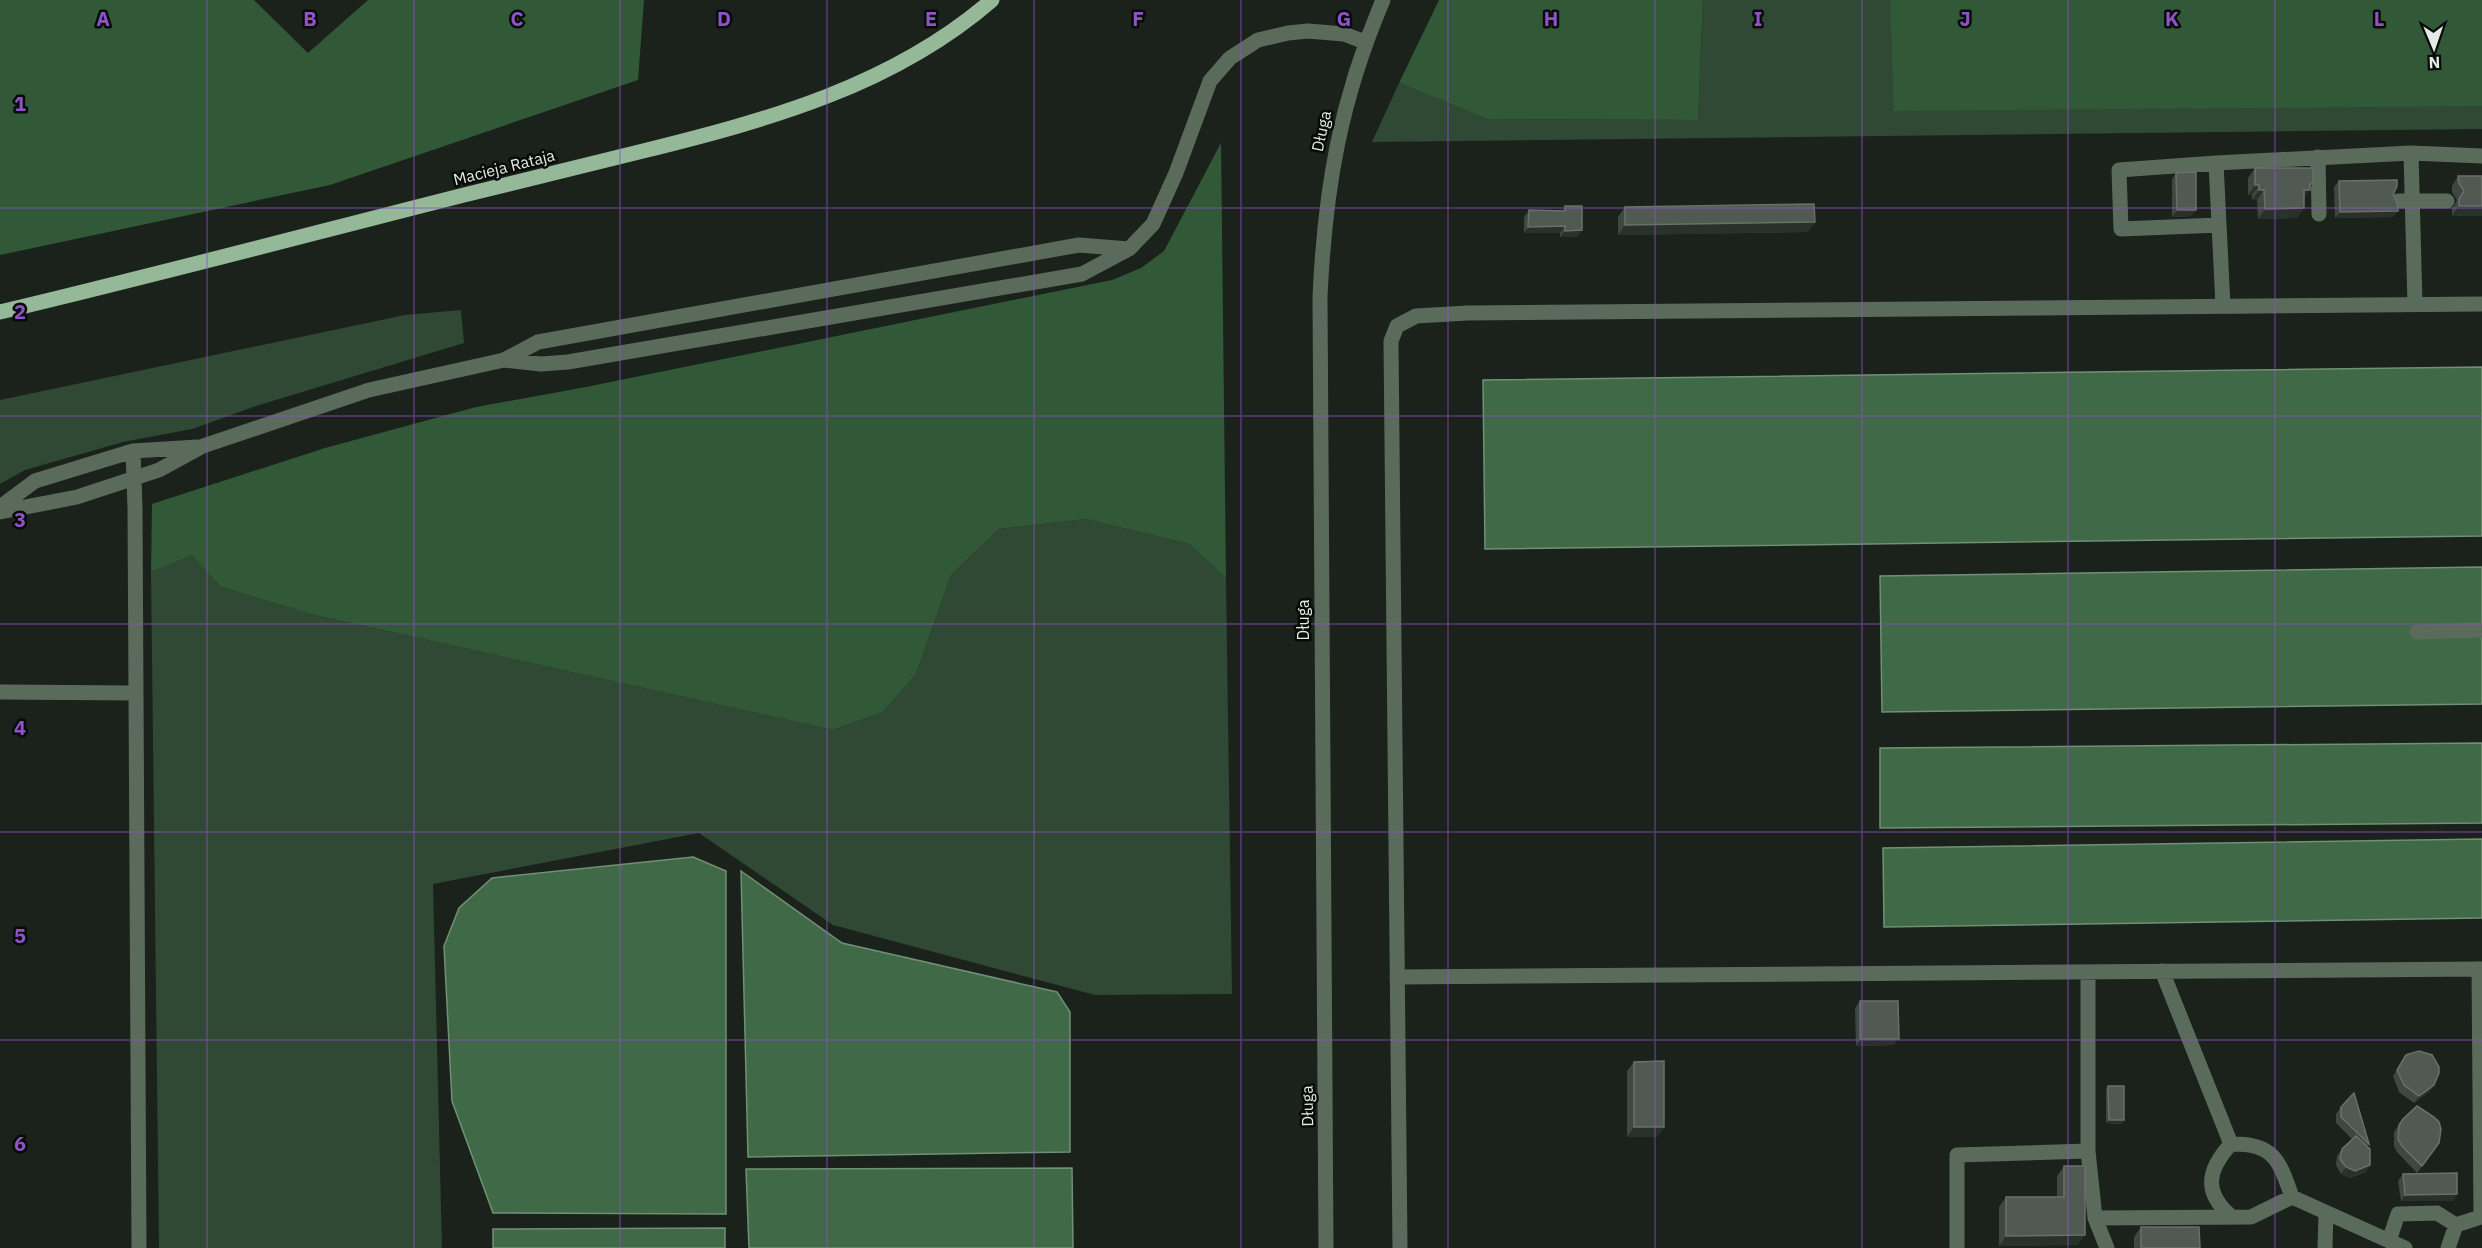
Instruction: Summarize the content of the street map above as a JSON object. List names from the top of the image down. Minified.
{"streets":{"main road":["Macieja Rataja"],"street":["Długa"]},"north":"bottom","grid":{"columns":["A","B","C","D","E","F","G","H","I","J","K","L"],"rows":["1","2","3","4","5","6"]}}
